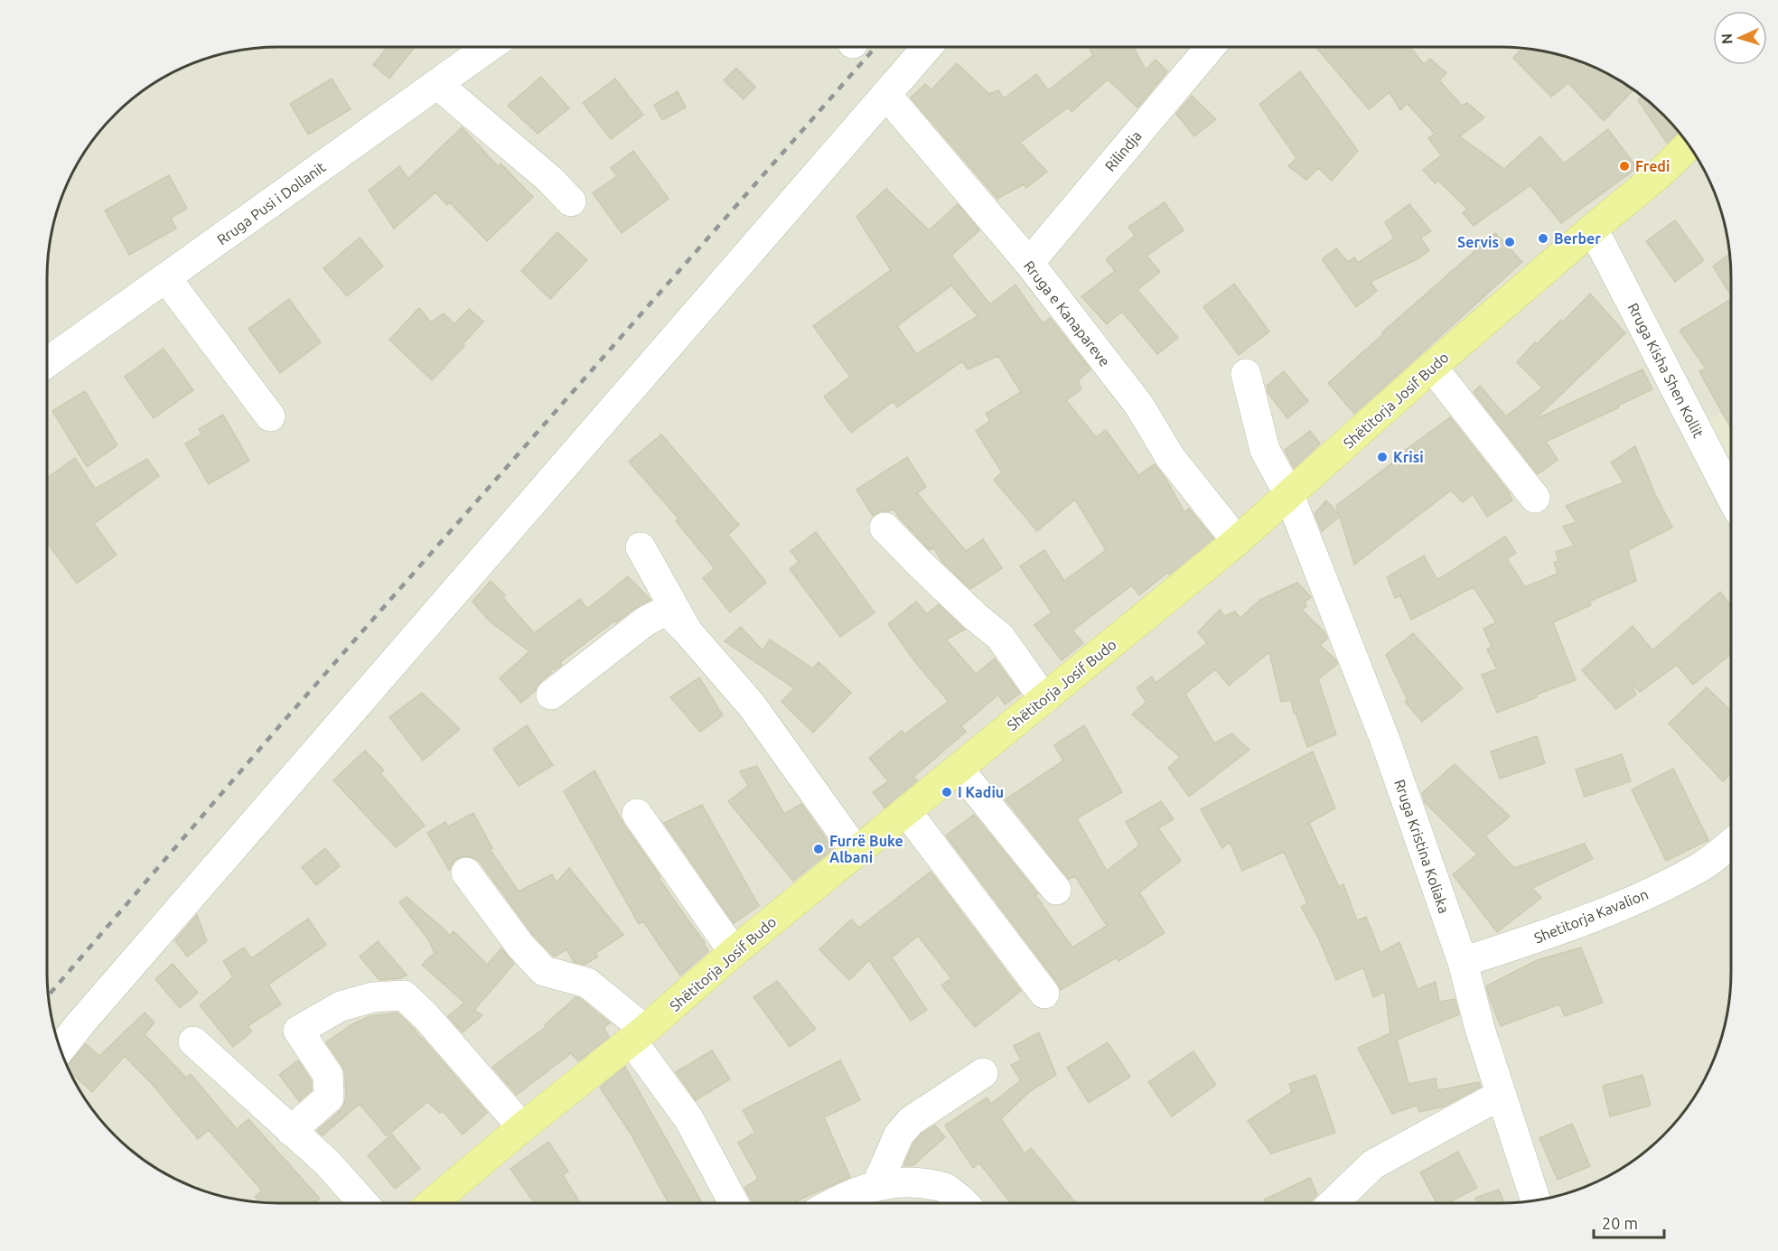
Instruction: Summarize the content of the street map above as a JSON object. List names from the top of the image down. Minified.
{"streets":{"main road":["Shëtitorja Josif Budo"],"street":["Rilindja","Rruga Pusi i Dollanit","Rruga e Kanapareve","Rruga Kisha Shen Kollit","Rruga Kristina Koliaka","Shetitorja Kavalion"]},"crossings":[["Rilindja","Rruga e Kanapareve"],["Rruga e Kanapareve","Shëtitorja Josif Budo"],["Rruga Kisha Shen Kollit","Shëtitorja Josif Budo"],["Shëtitorja Josif Budo","Rruga Kristina Koliaka"],["Rruga Kristina Koliaka","Shetitorja Kavalion"]],"places":["Fredi","Berber","Servis","Krisi","I Kadiu","Furrë Buke Albani"],"scale_bar":"20 m","north":"left"}
